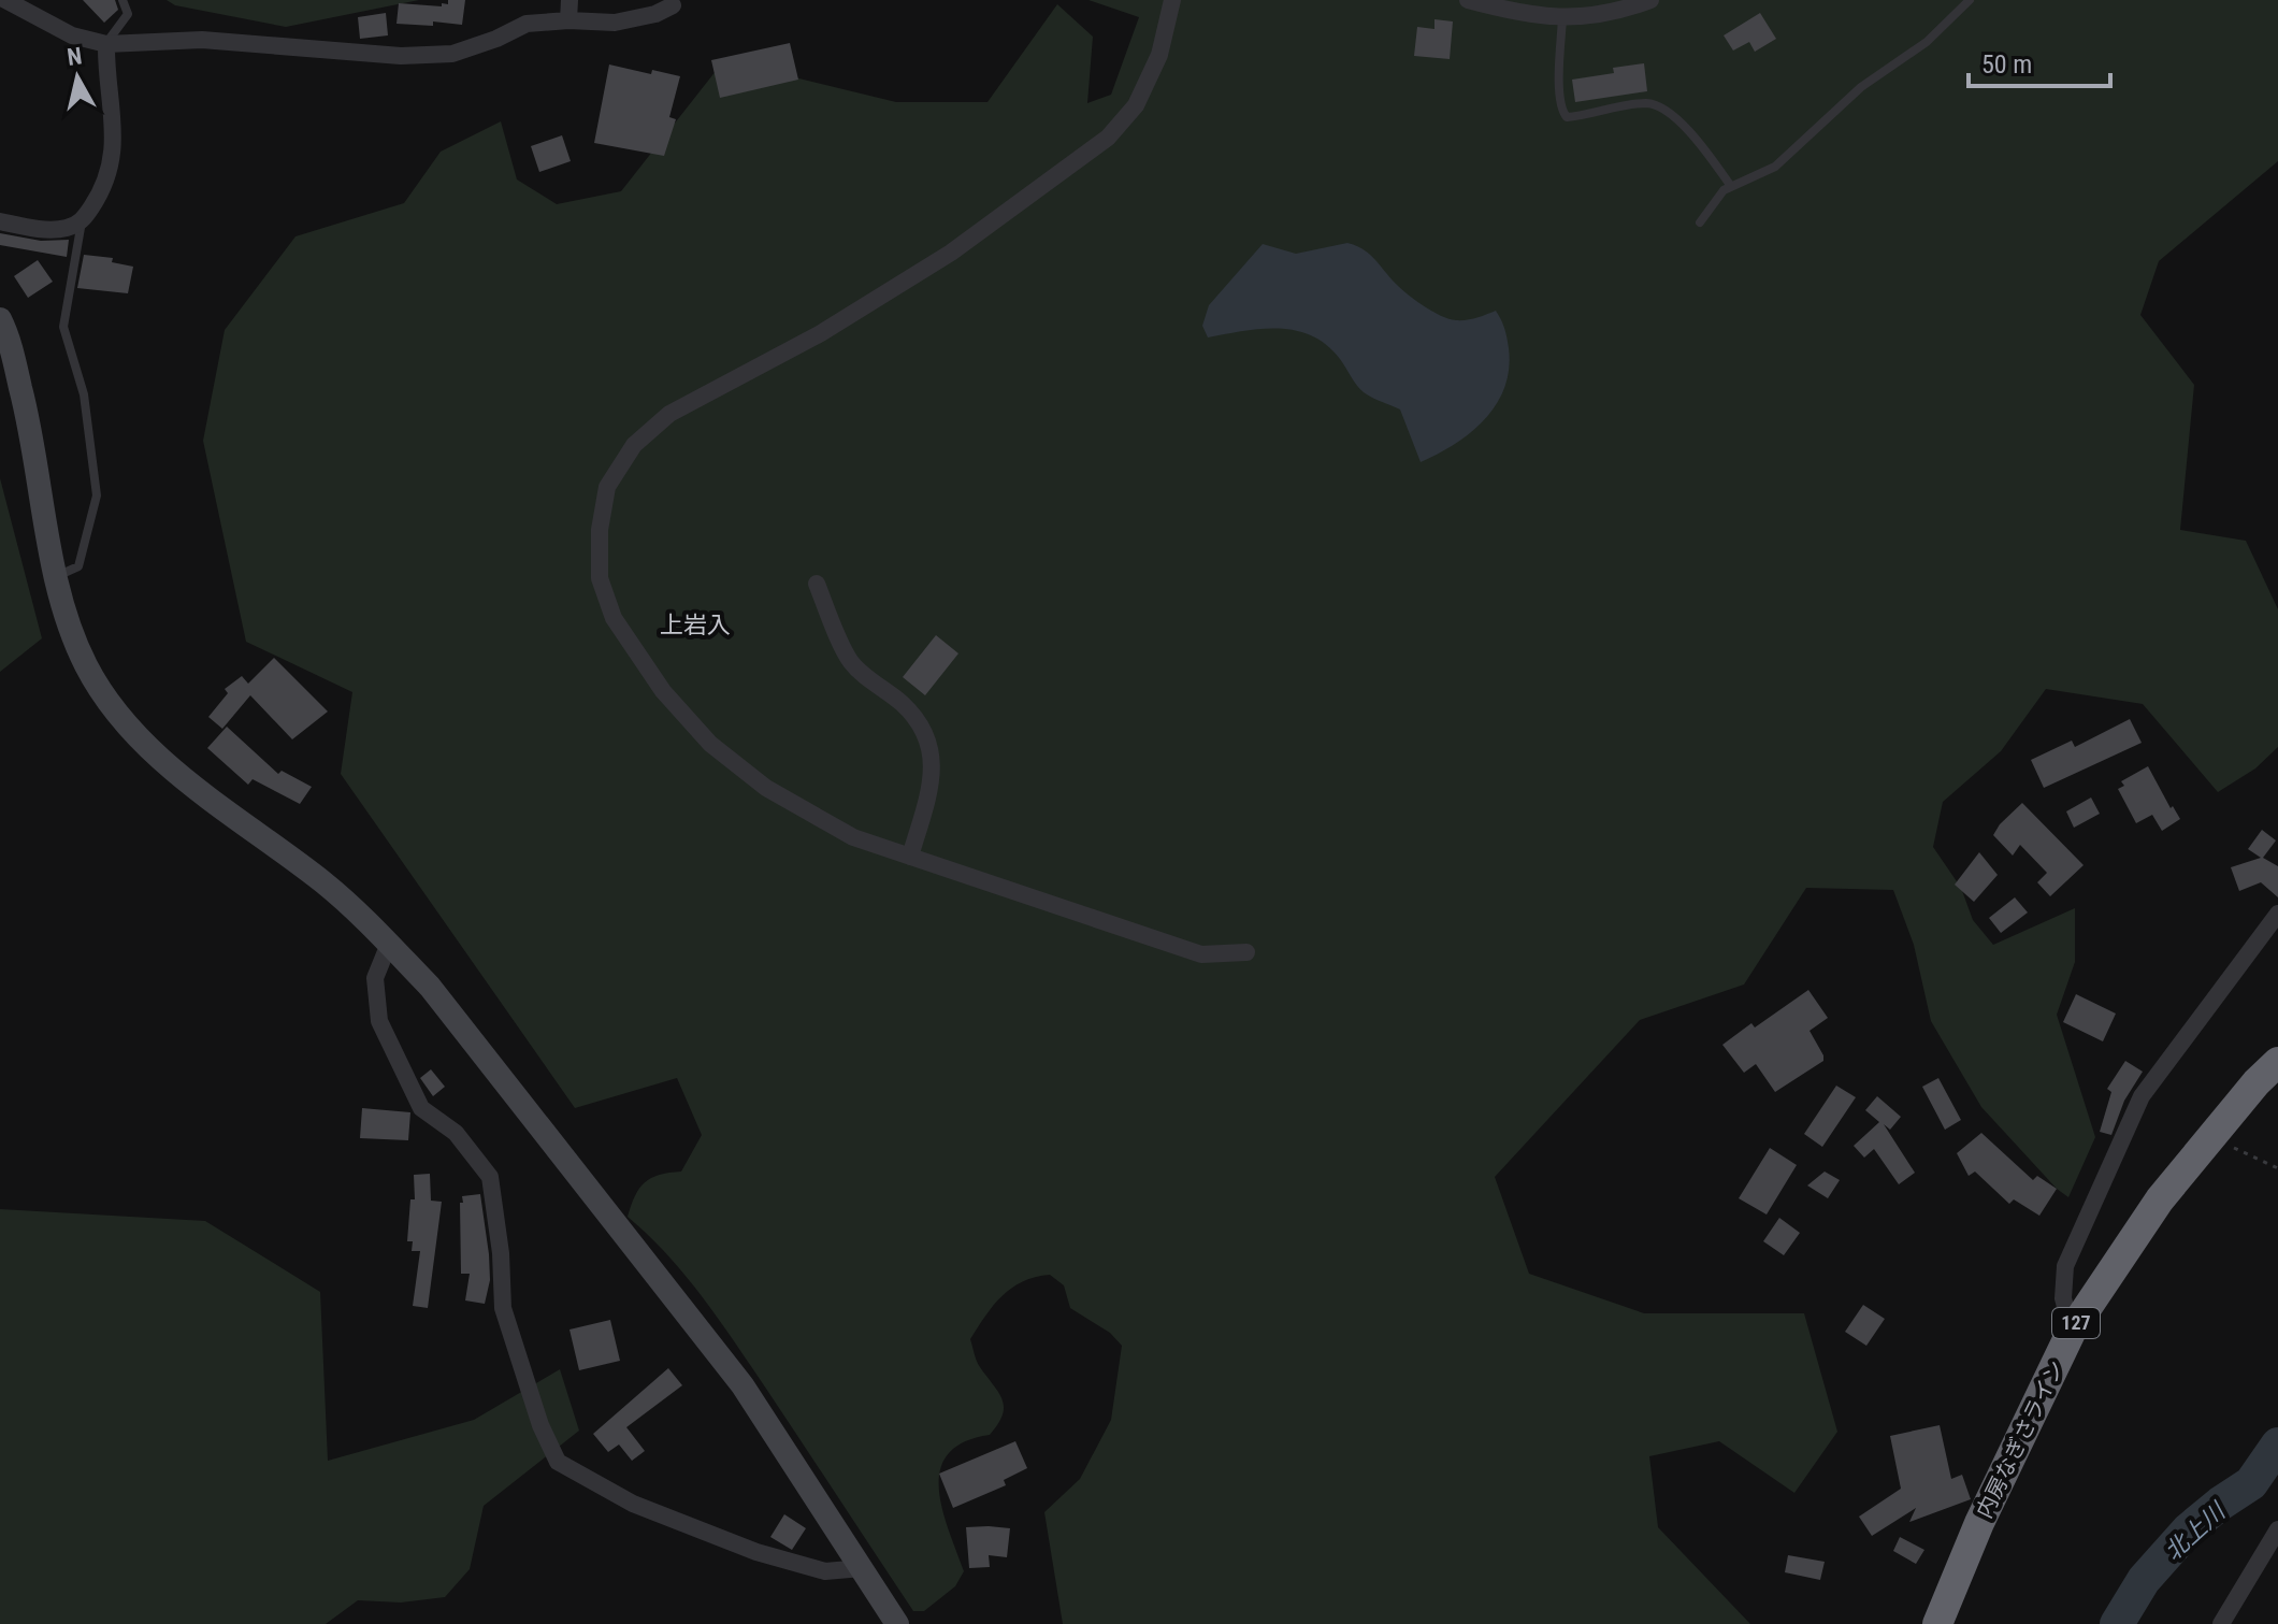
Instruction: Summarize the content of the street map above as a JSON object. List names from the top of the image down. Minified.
{"streets":{"highway":["127","内房なぎさライン"]},"districts":["上岩入"],"water":["北上川"],"scale_bar":"50 m","north":"top"}
